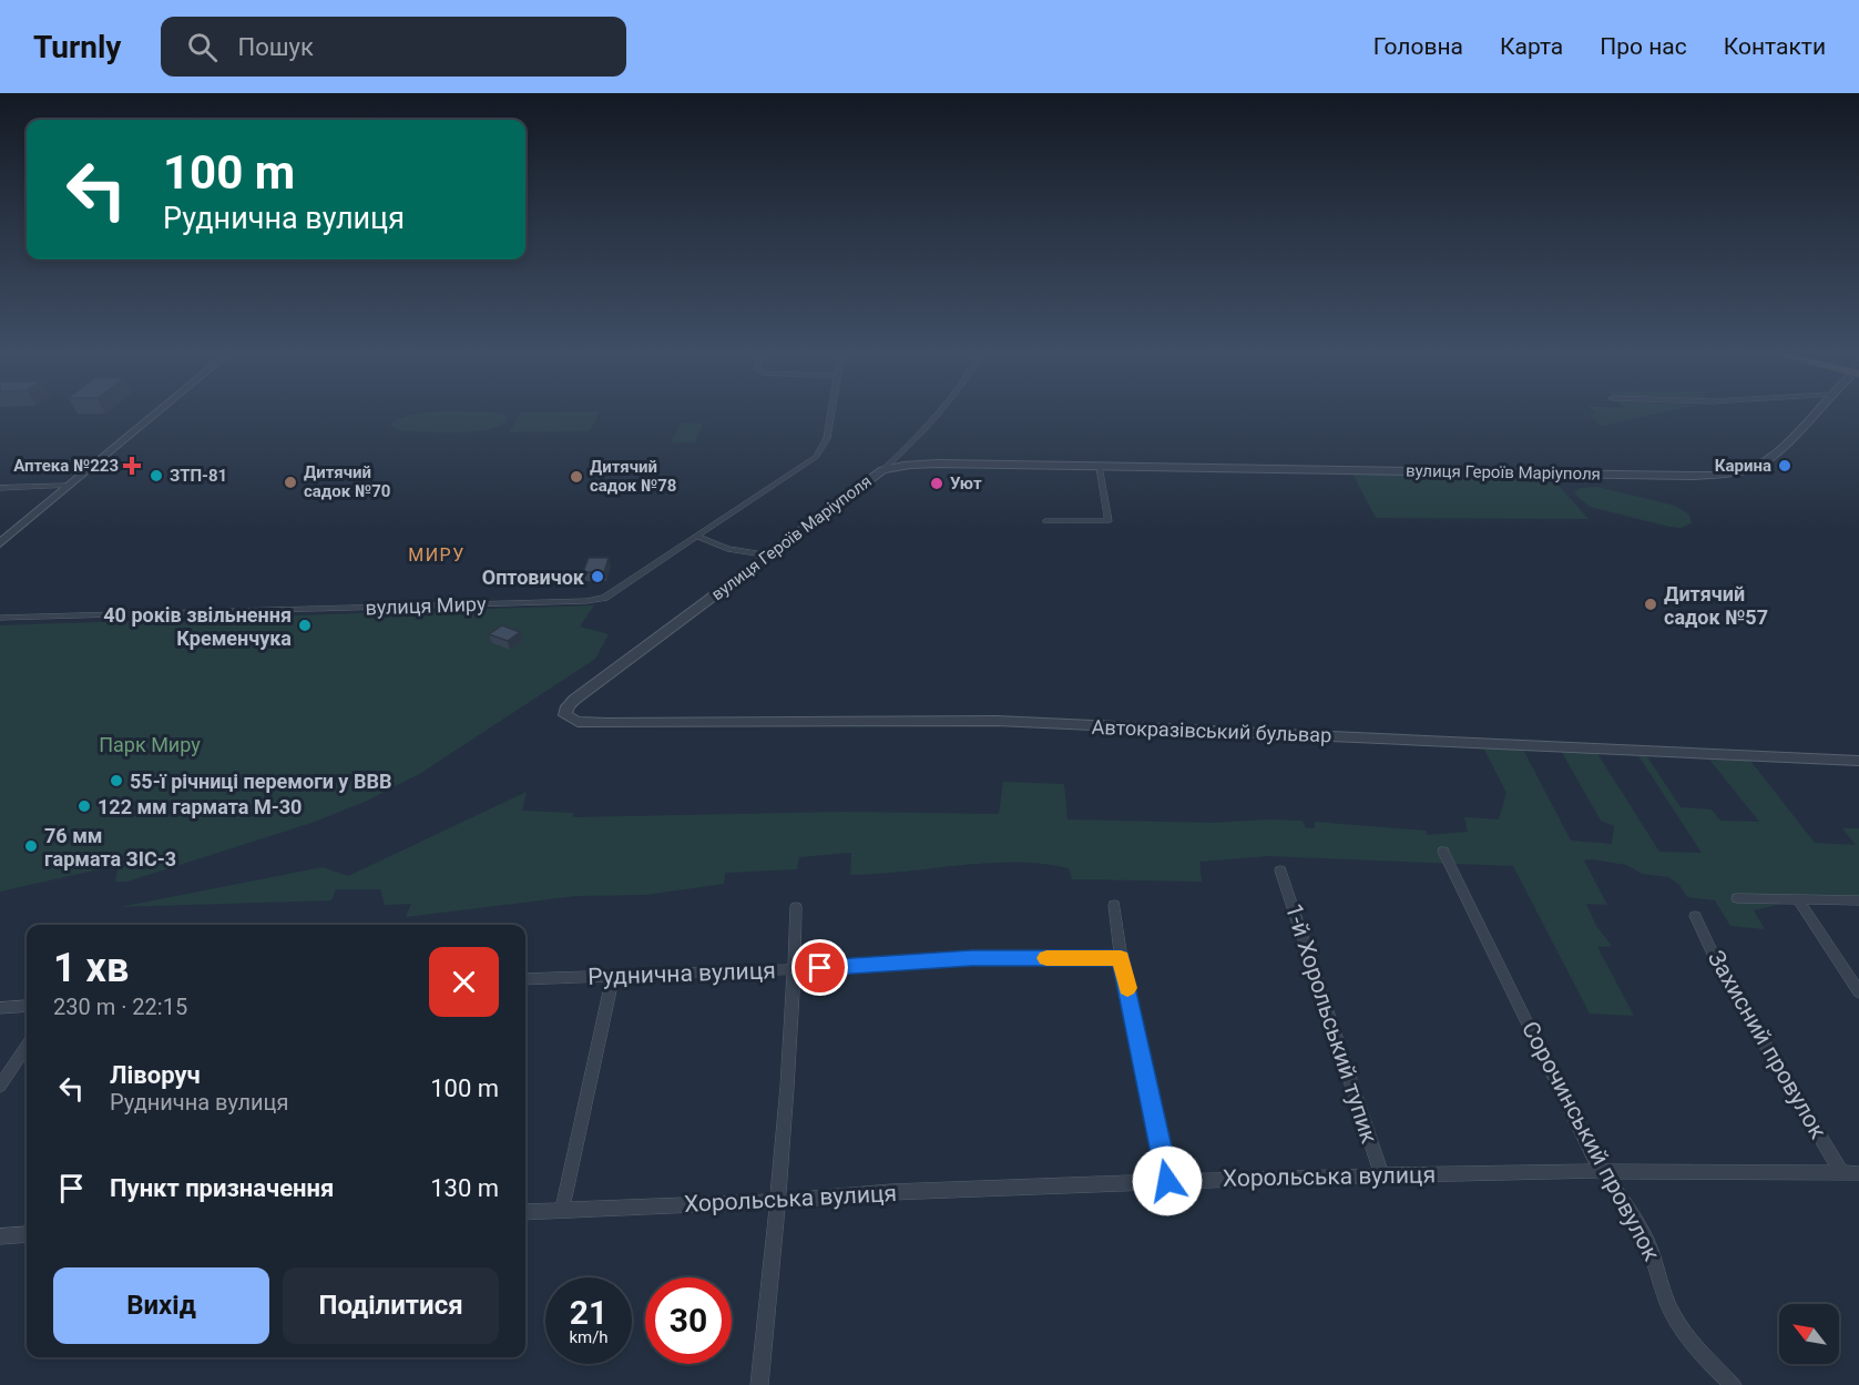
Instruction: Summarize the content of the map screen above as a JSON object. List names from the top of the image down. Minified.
{"streets":{"street":["вулиця Героїв Маріуполя","вулиця Миру","Автокразівський бульвар","Руднична вулиця","1-й Хорольський тупик","Захисний провулок","Сорочинський провулок","Хорольська вулиця"]},"crossings":[["вулиця Героїв Маріуполя","Автокразівський бульвар"],["1-й Хорольський тупик","Хорольська вулиця"],["Захисний провулок","Хорольська вулиця"],["Сорочинський провулок","Хорольська вулиця"]],"districts":["МИРУ"],"parks":["Парк Миру"],"places":{"health":["Аптека №223"],"other":["Карина","ЗТП-81","Дитячий садок №78","Дитячий садок №70","Уют","Оптовичок","Дитячий садок №57","40 рокiв звiльнення Кременчука","55-ї річниці перемоги у ВВВ","122 мм гармата М-30","76 мм гармата ЗІС-3"]},"north":"top left","page":{"header":"Turnly","search":"Пошук","nav":["Головна","Карта","Про нас","Контакти"],"turn":["100 m","Руднична вулиця"],"heading":["1 хв","230 m · 22:15"],"list":[{"name":"Ліворуч","note":"Руднична вулиця","value":"100 m"},{"name":"Пункт призначення","value":"130 m"}],"buttons":["Вихід","Поділитися"],"speed":"21 km/h","limit":"30"}}
